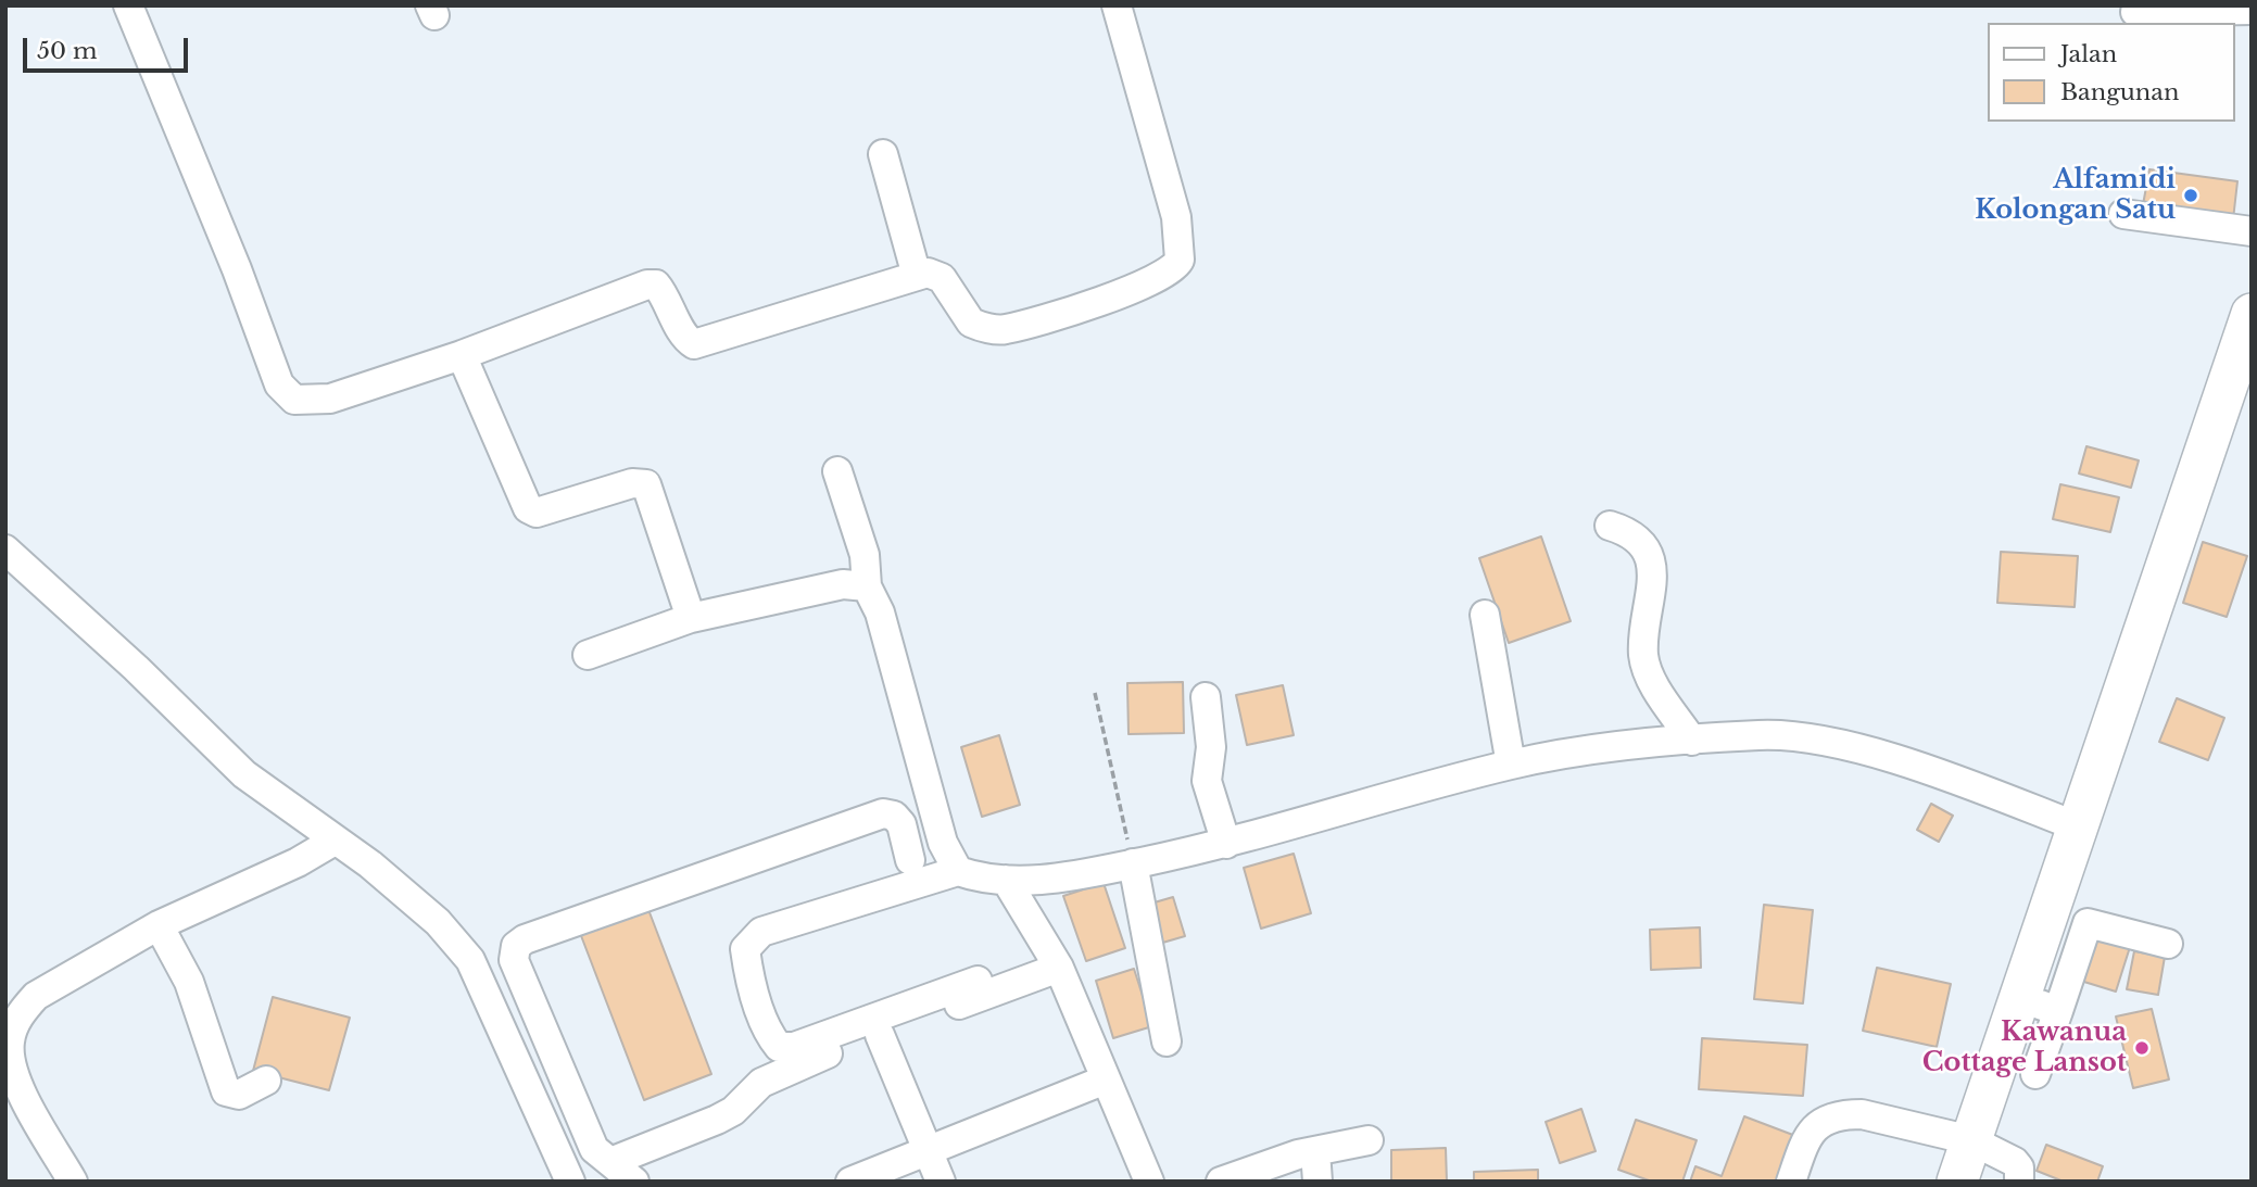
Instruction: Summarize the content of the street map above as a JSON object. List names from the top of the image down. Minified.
{"places":["Alfamidi Kolongan Satu","Kawanua Cottage Lansot"],"legend":["Jalan","Bangunan"],"scale_bar":"50 m"}
